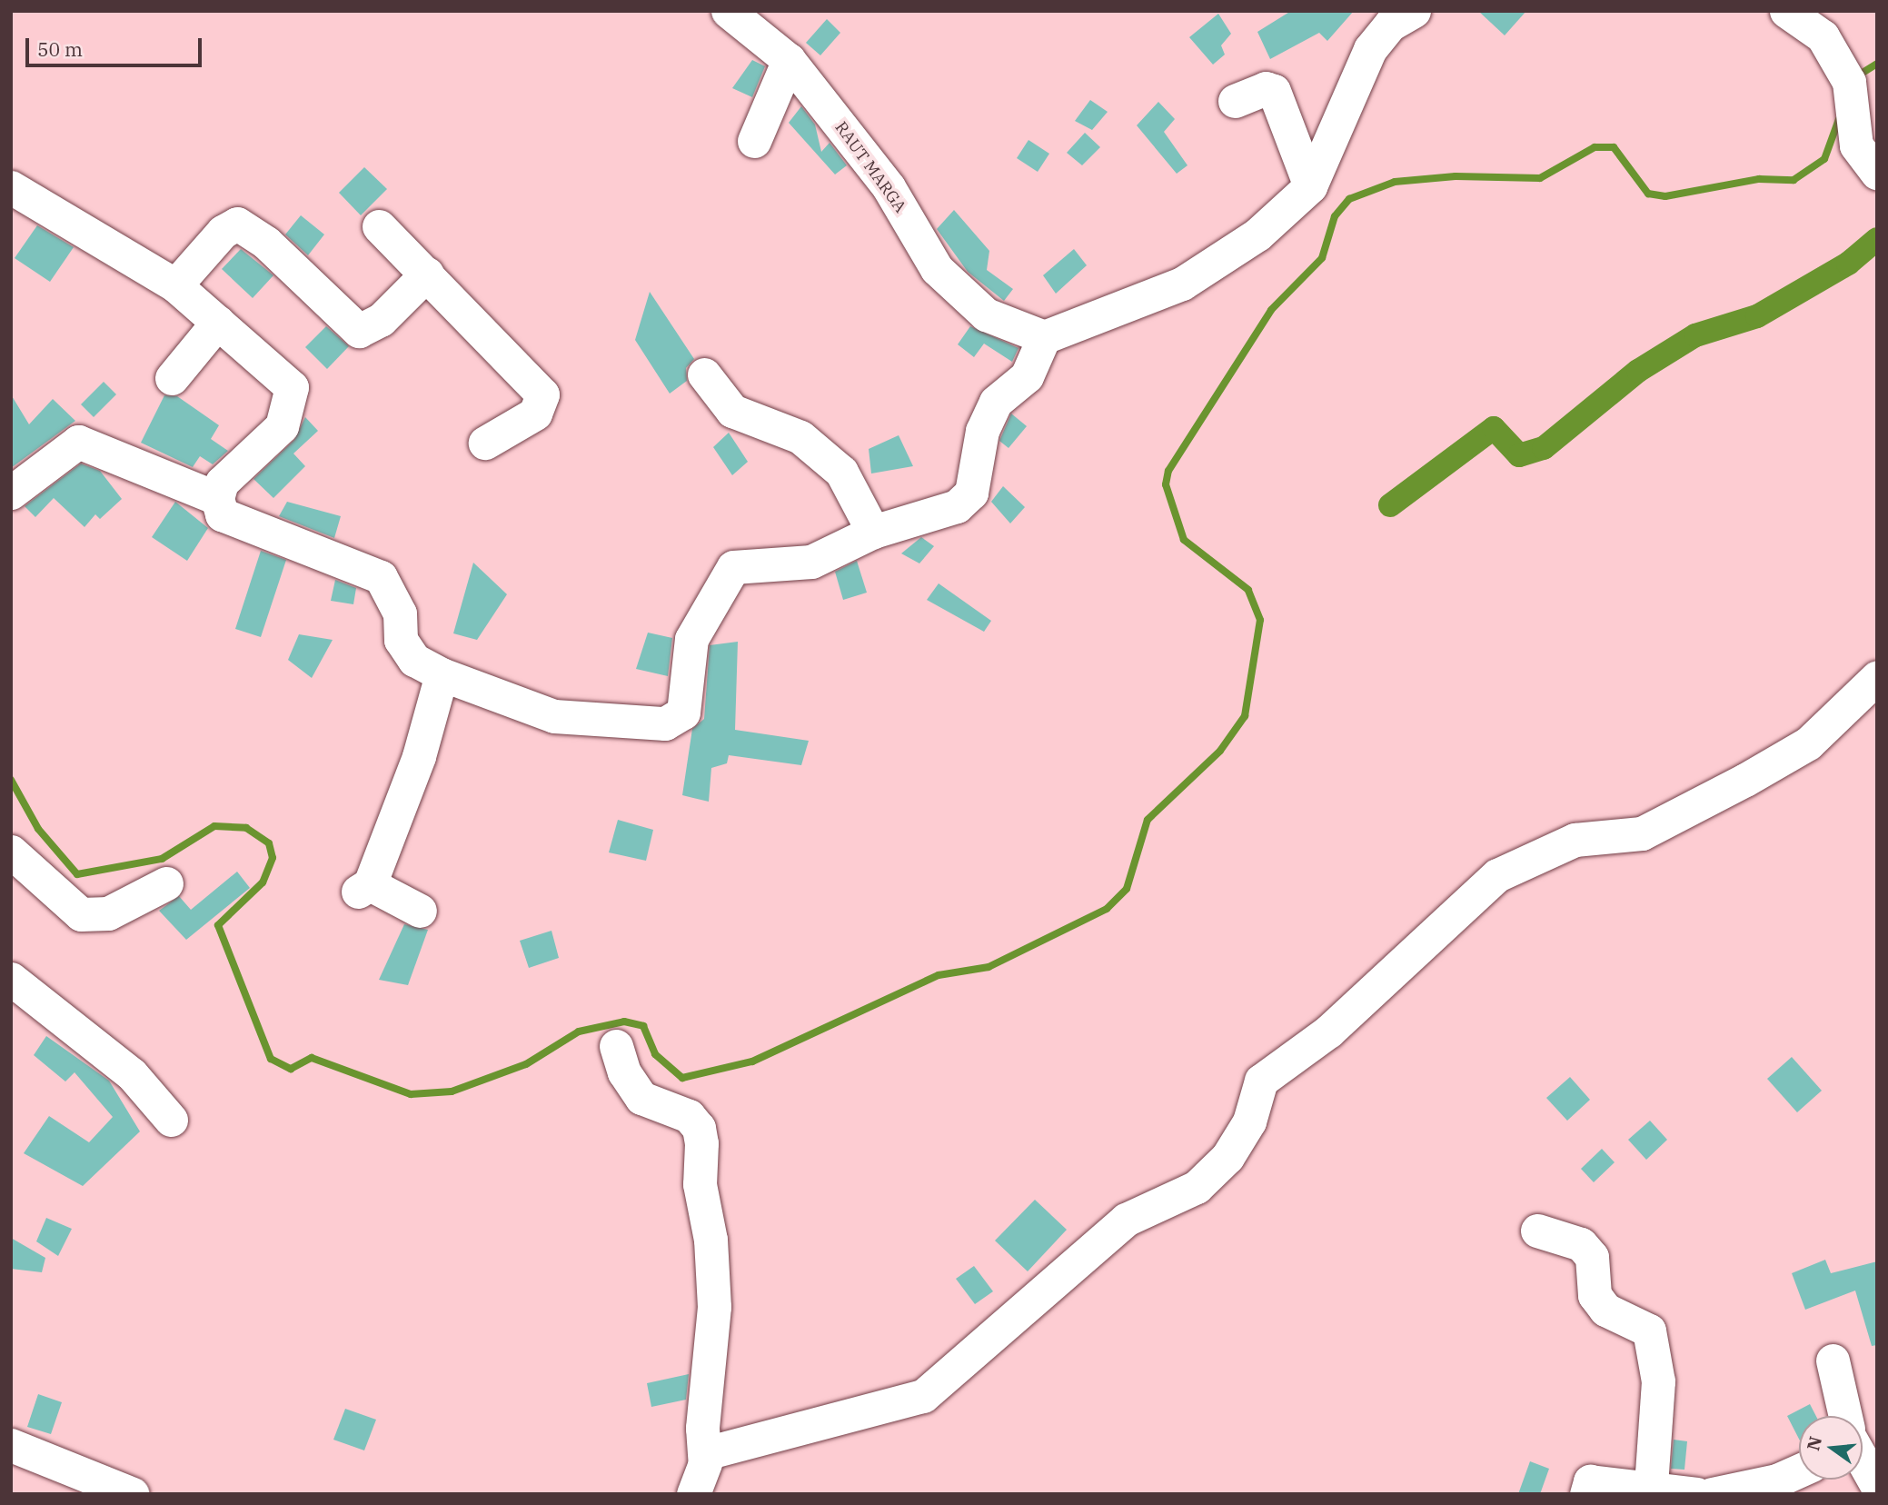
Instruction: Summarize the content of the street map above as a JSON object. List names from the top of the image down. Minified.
{"streets":{"street":["RAUT MARGA"]},"scale_bar":"50 m","north":"left"}
